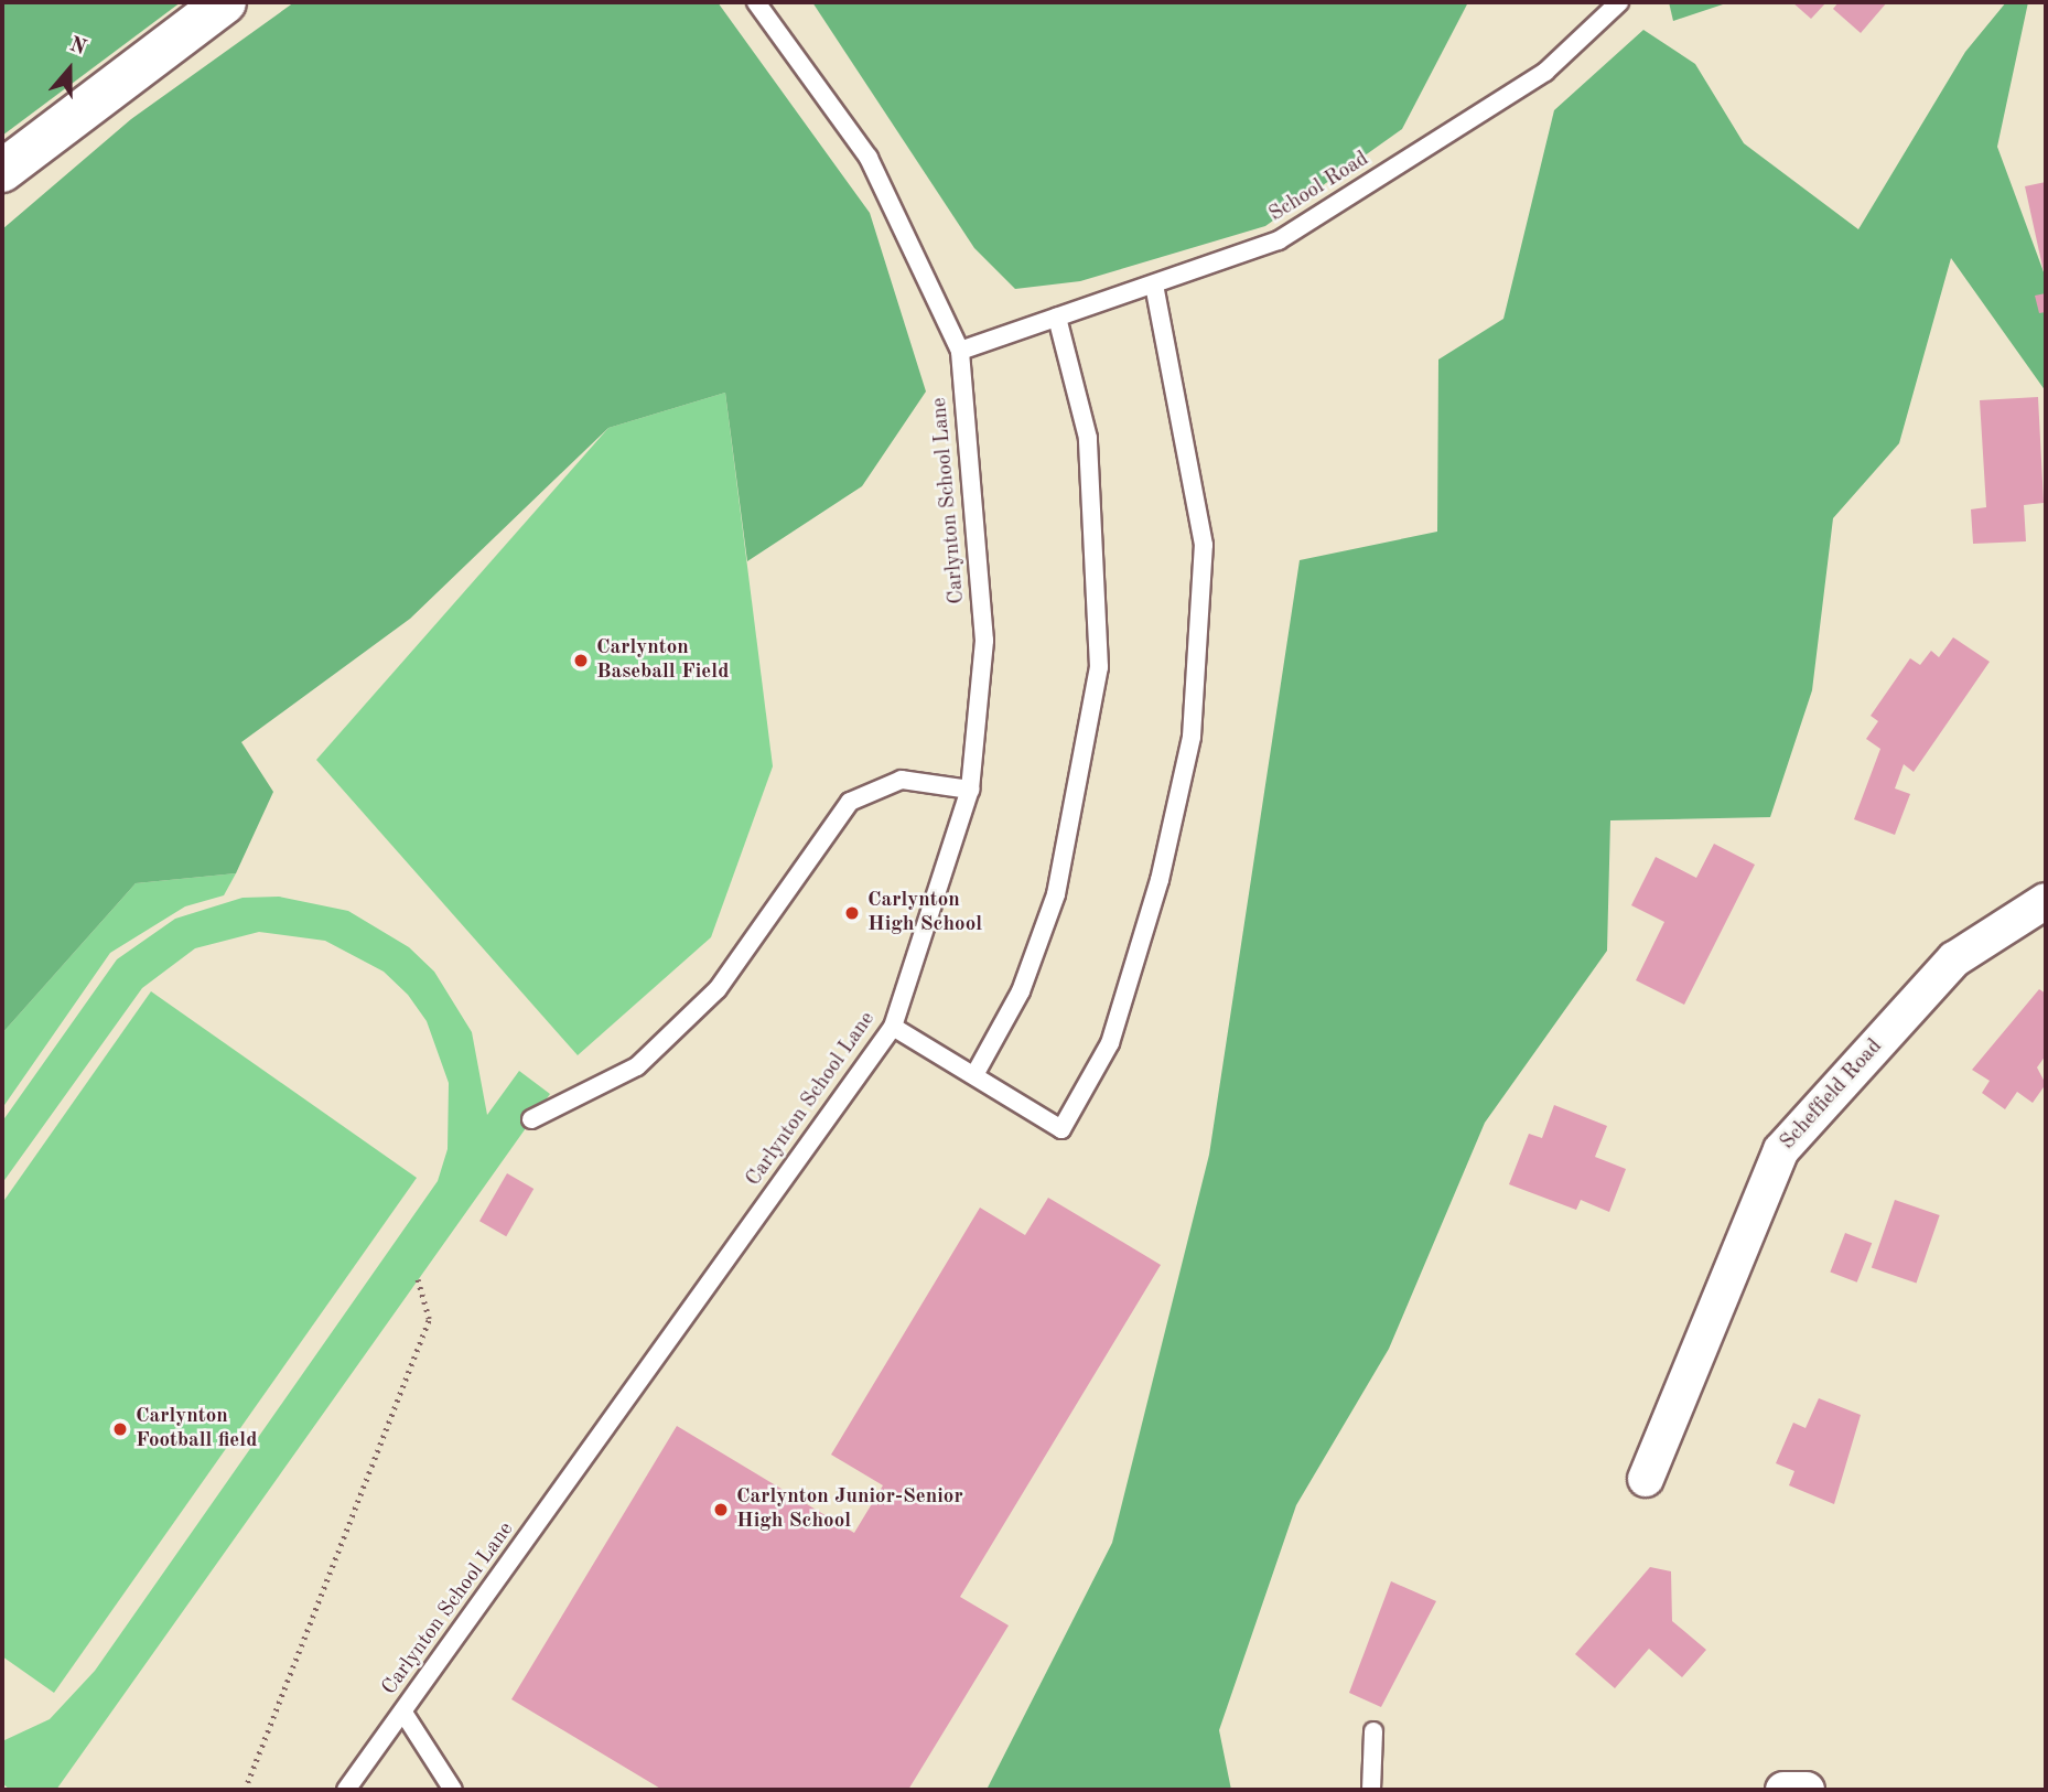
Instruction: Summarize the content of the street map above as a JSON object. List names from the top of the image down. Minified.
{"streets":{"street":["Scheffield Road"],"lane":["School Road","Carlynton School Lane"]},"crossings":[["School Road","Carlynton School Lane"]],"places":["Carlynton Baseball Field","Carlynton High School","Carlynton Football field","Carlynton Junior-Senior High School"],"north":"top"}
